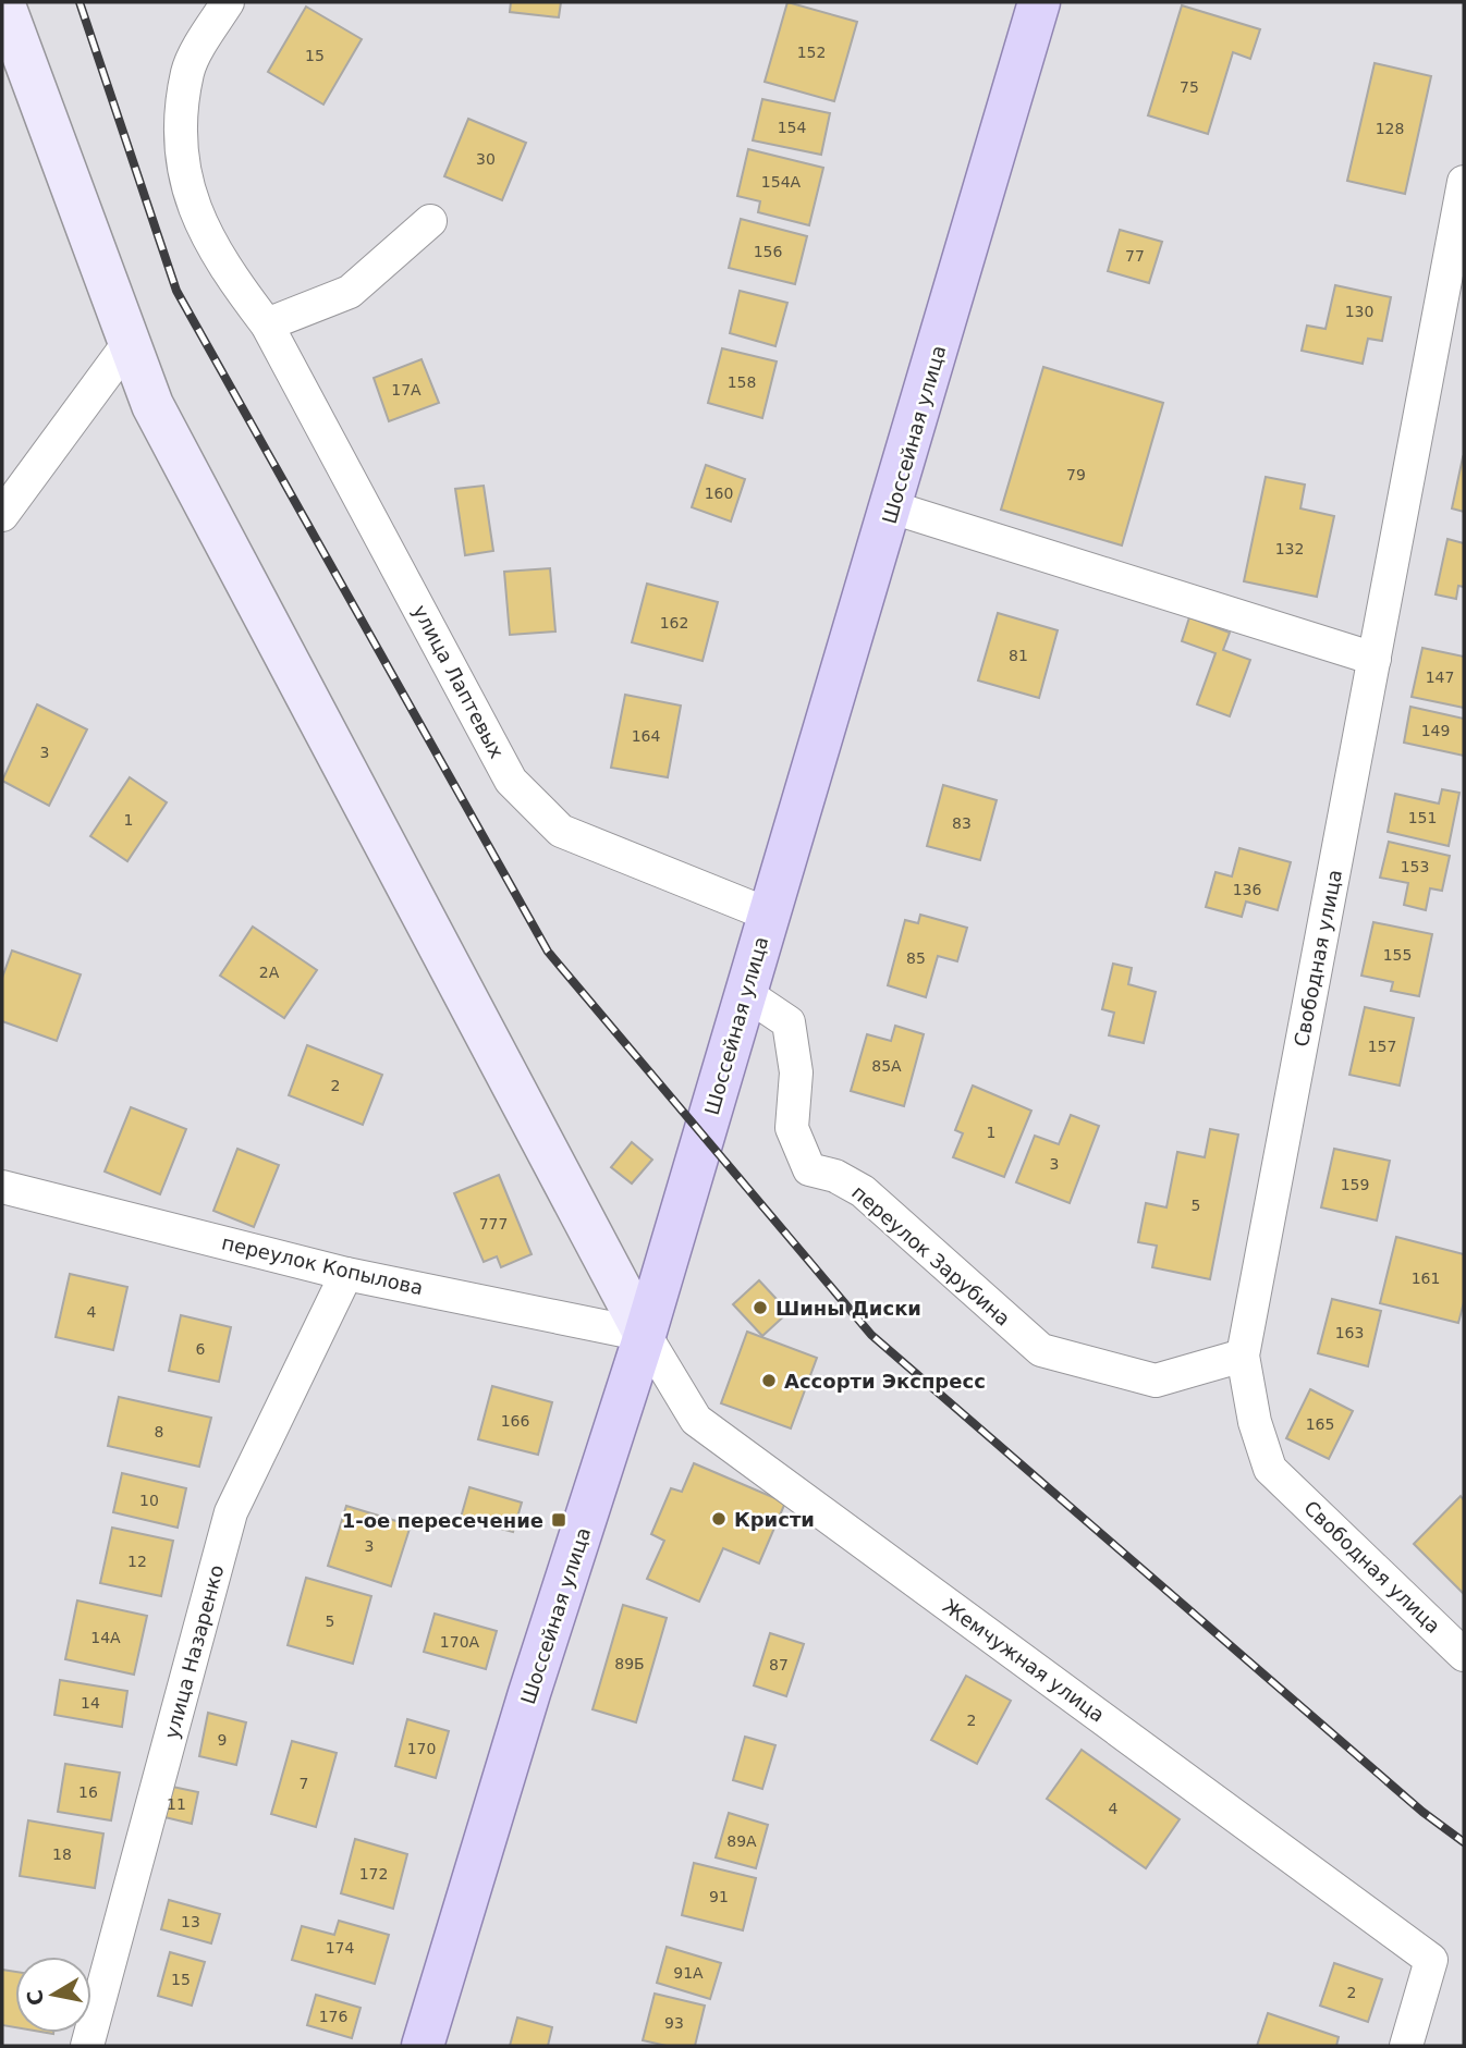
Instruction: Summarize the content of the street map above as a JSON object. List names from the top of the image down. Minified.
{"streets":{"main road":["Шоссейная улица"],"street":["улица Лаптевых","Свободная улица","переулок Зарубина","переулок Копылова","улица Назаренко","Жемчужная улица"]},"crossings":[["Шоссейная улица","улица Лаптевых"],["Шоссейная улица","переулок Зарубина"],["Шоссейная улица","переулок Копылова"],["Шоссейная улица","Жемчужная улица"],["Свободная улица","переулок Зарубина"],["переулок Копылова","улица Назаренко"],["переулок Копылова","Жемчужная улица"]],"places":{"other":["Шины Диски","Ассорти Экспресс","Кристи"],"transit":["1-ое пересечение"]},"house_numbers":["152","15","75","154","128","30","154А","156","77","130","158","17А","79","160","132","162","81","147","149","164","3","151","1","83","153","136","155","85","2А","157","85А","2","1","3","159","5","777","161","4","163","6","166","165","8","10","3","12","5","14А","170А","89Б","87","14","2","9","170","7","16","11","4","89А","18","172","91","13","174","91А","15","2","176","93"],"north":"left"}
